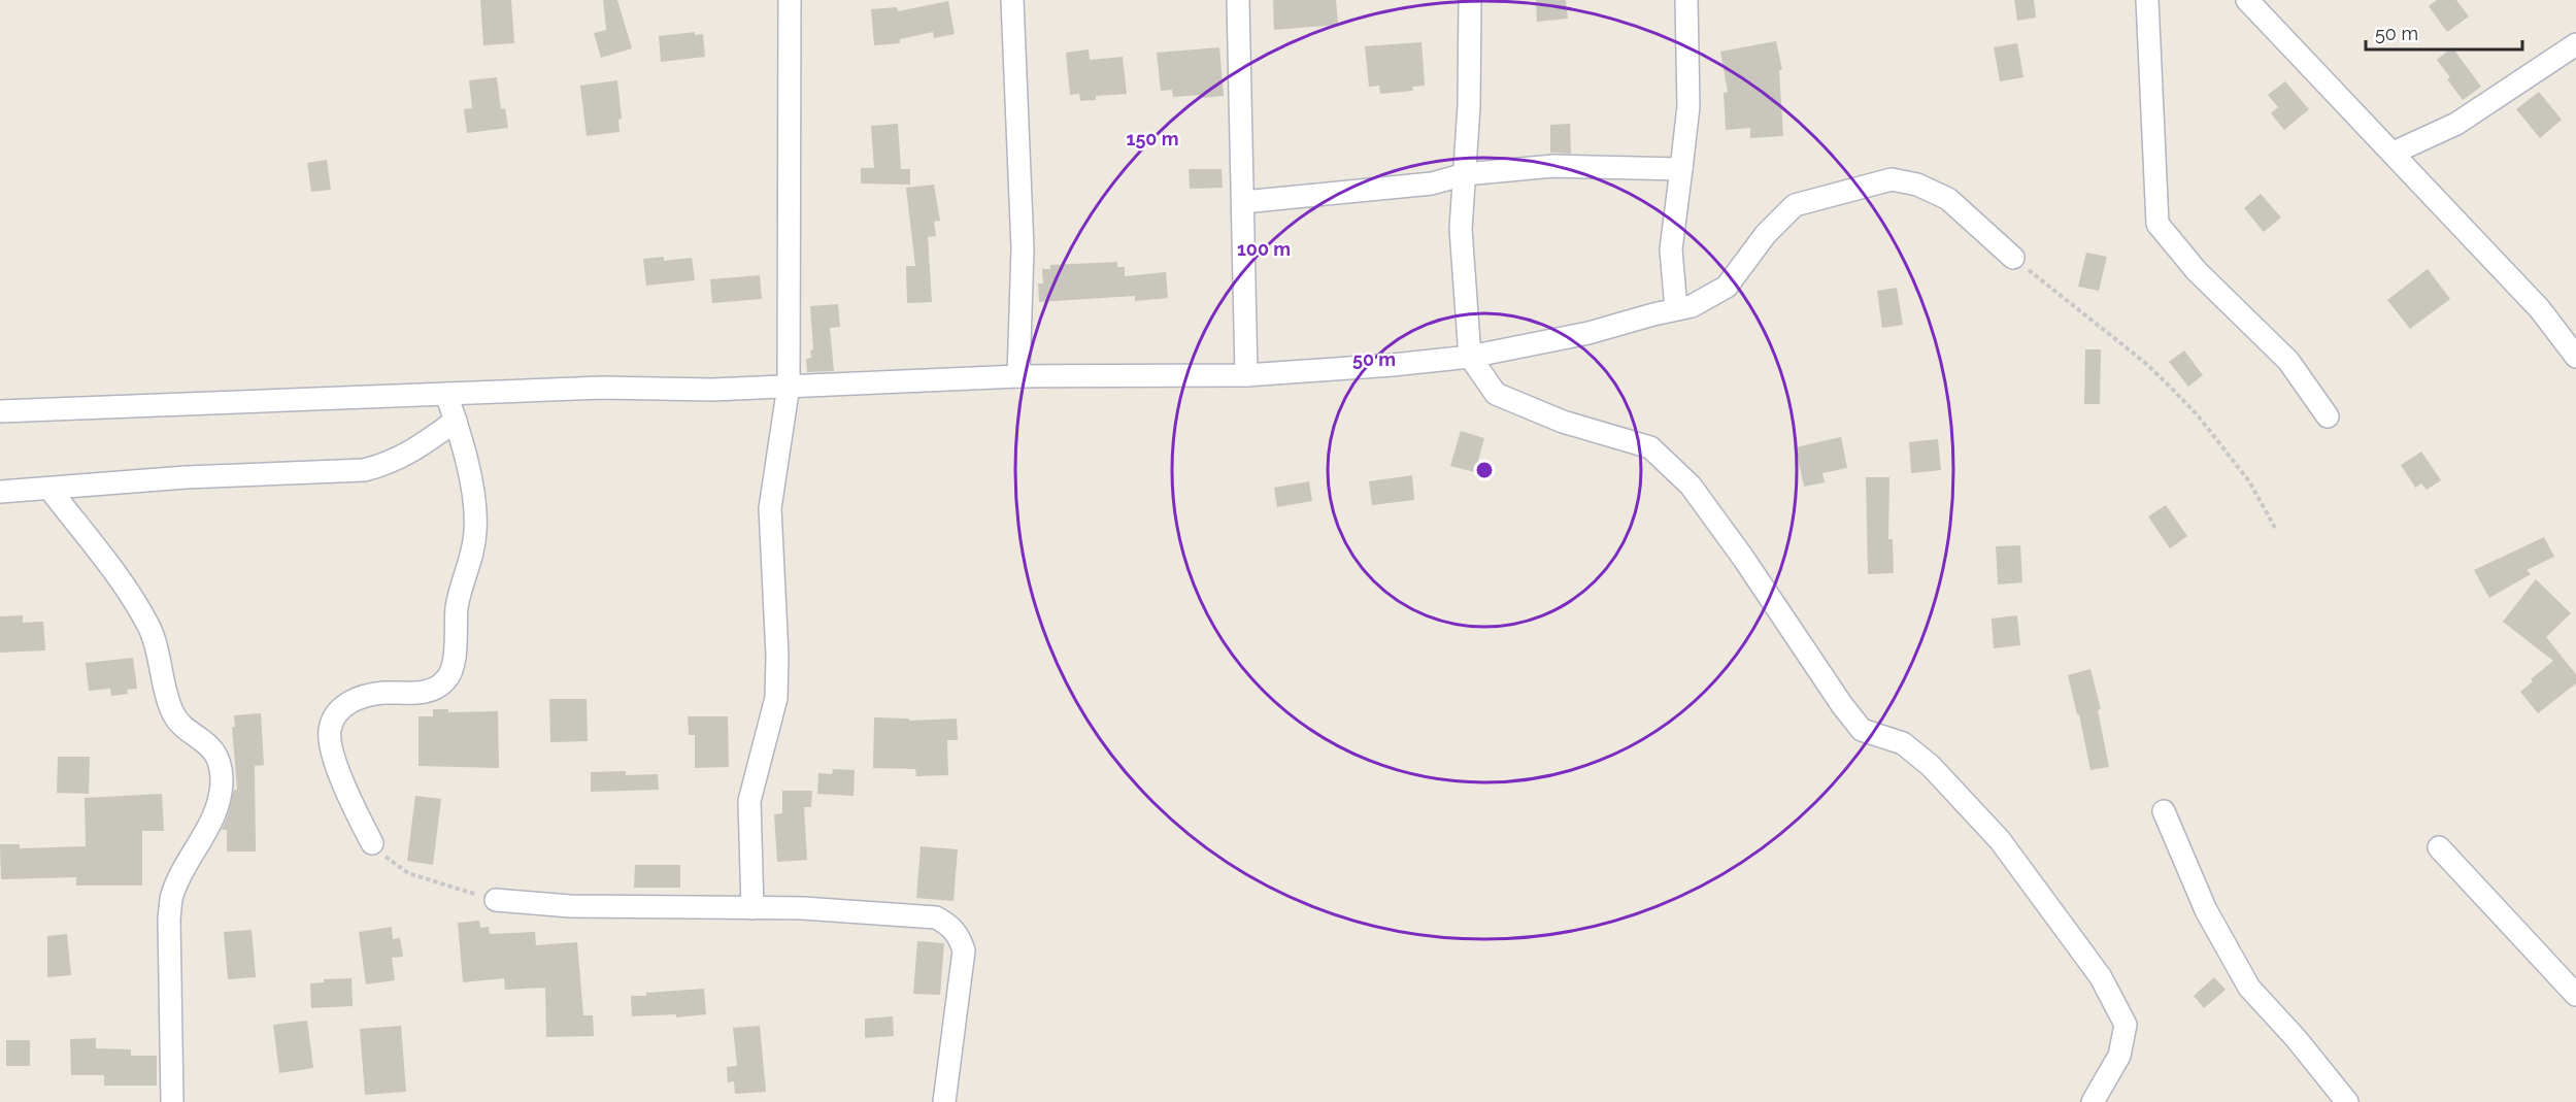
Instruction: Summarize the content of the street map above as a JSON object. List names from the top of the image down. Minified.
{"scale_bar":"50 m","rings":["150 m","100 m","50 m"]}
